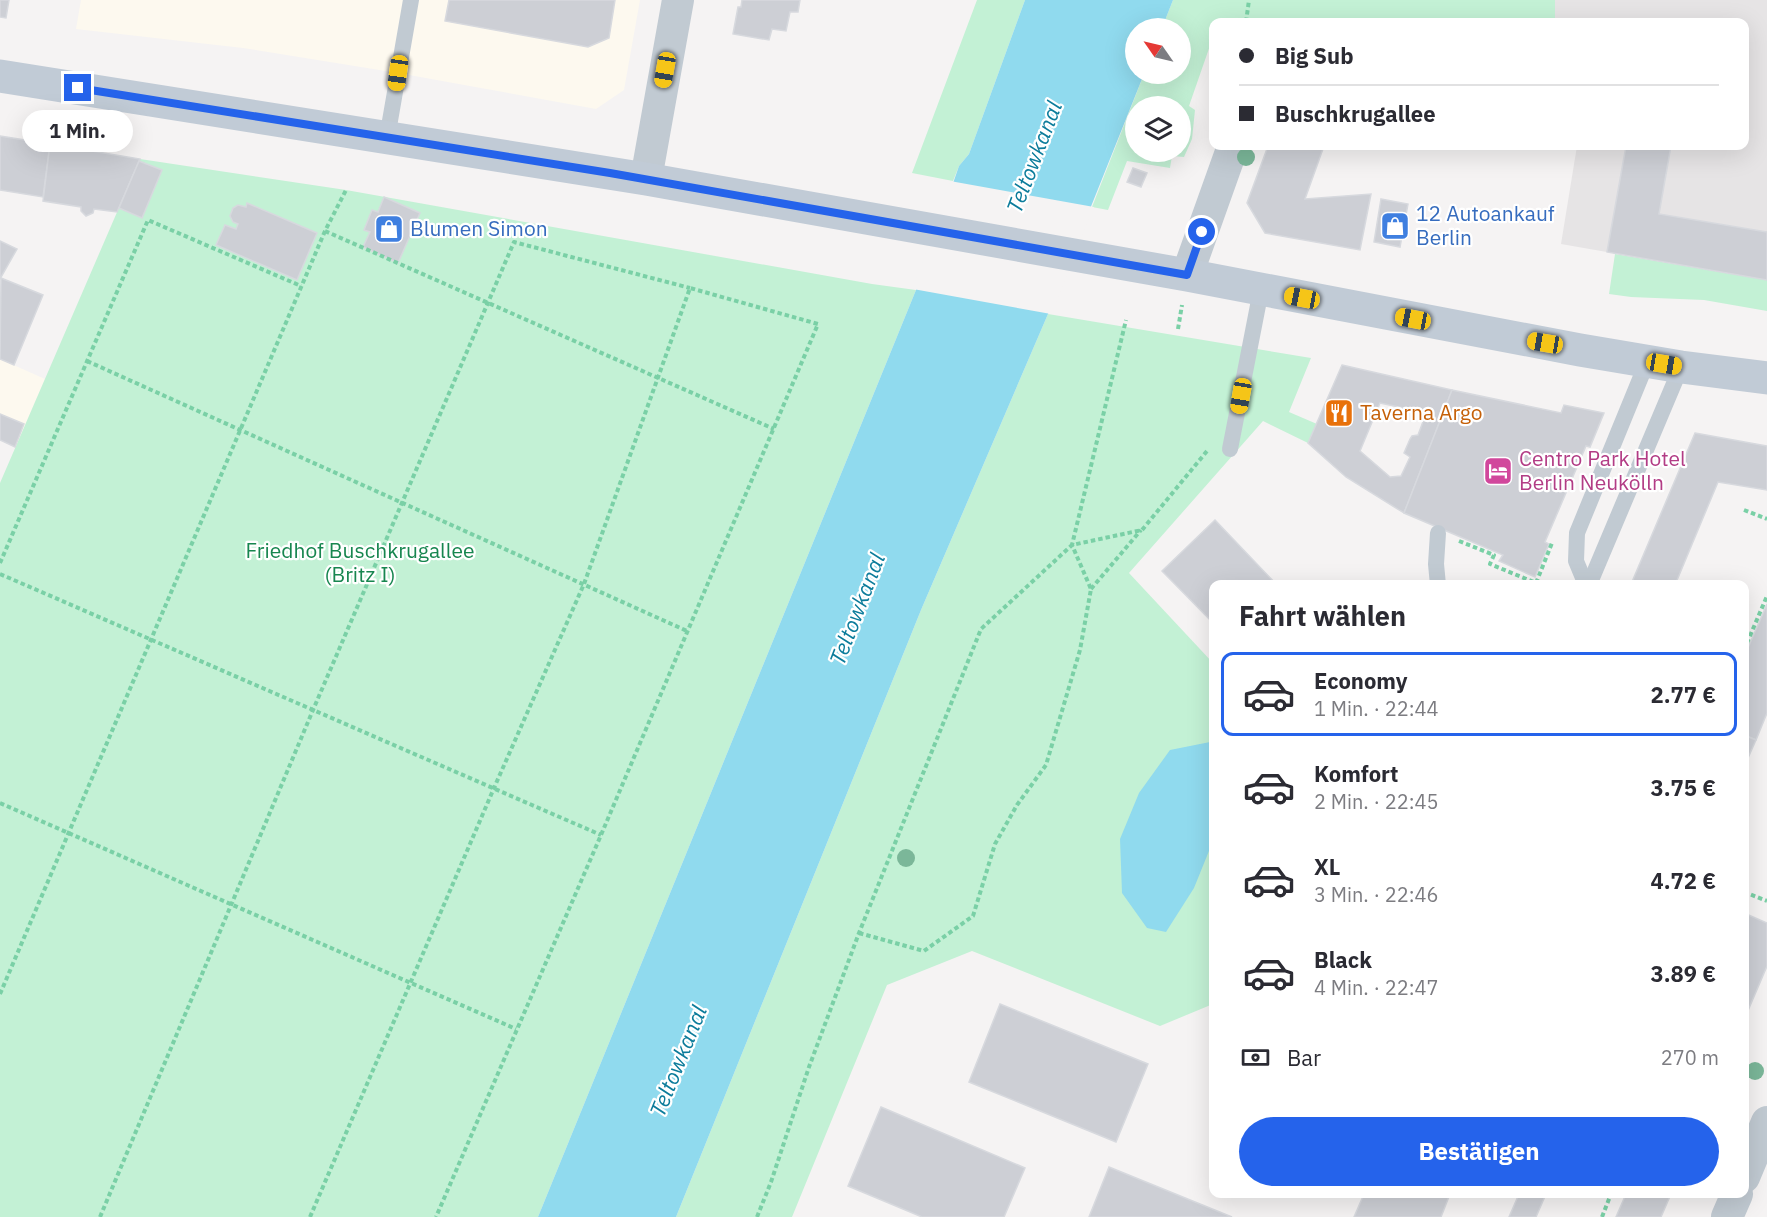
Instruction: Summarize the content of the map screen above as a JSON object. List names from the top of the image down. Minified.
{"water":["Teltowkanal"],"parks":["Friedhof Buschkrugallee (Britz I)"],"places":{"shop":["12 Autoankauf Berlin","Blumen Simon"],"restaurant":["Taverna Argo"],"hotel":["Centro Park Hotel Berlin Neukölln"]},"north":"top left","page":{"banner":["Big Sub","Buschkrugallee"],"bubble":"1 Min.","heading":"Fahrt wählen","list":[{"name":"Economy","note":"1 Min. · 22:44","value":"2.77 €"},{"name":"Komfort","note":"2 Min. · 22:45","value":"3.75 €"},{"name":"XL","note":"3 Min. · 22:46","value":"4.72 €"},{"name":"Black","note":"4 Min. · 22:47","value":"3.89 €"}],"pay":["Bar","270 m"],"buttons":"Bestätigen"}}
